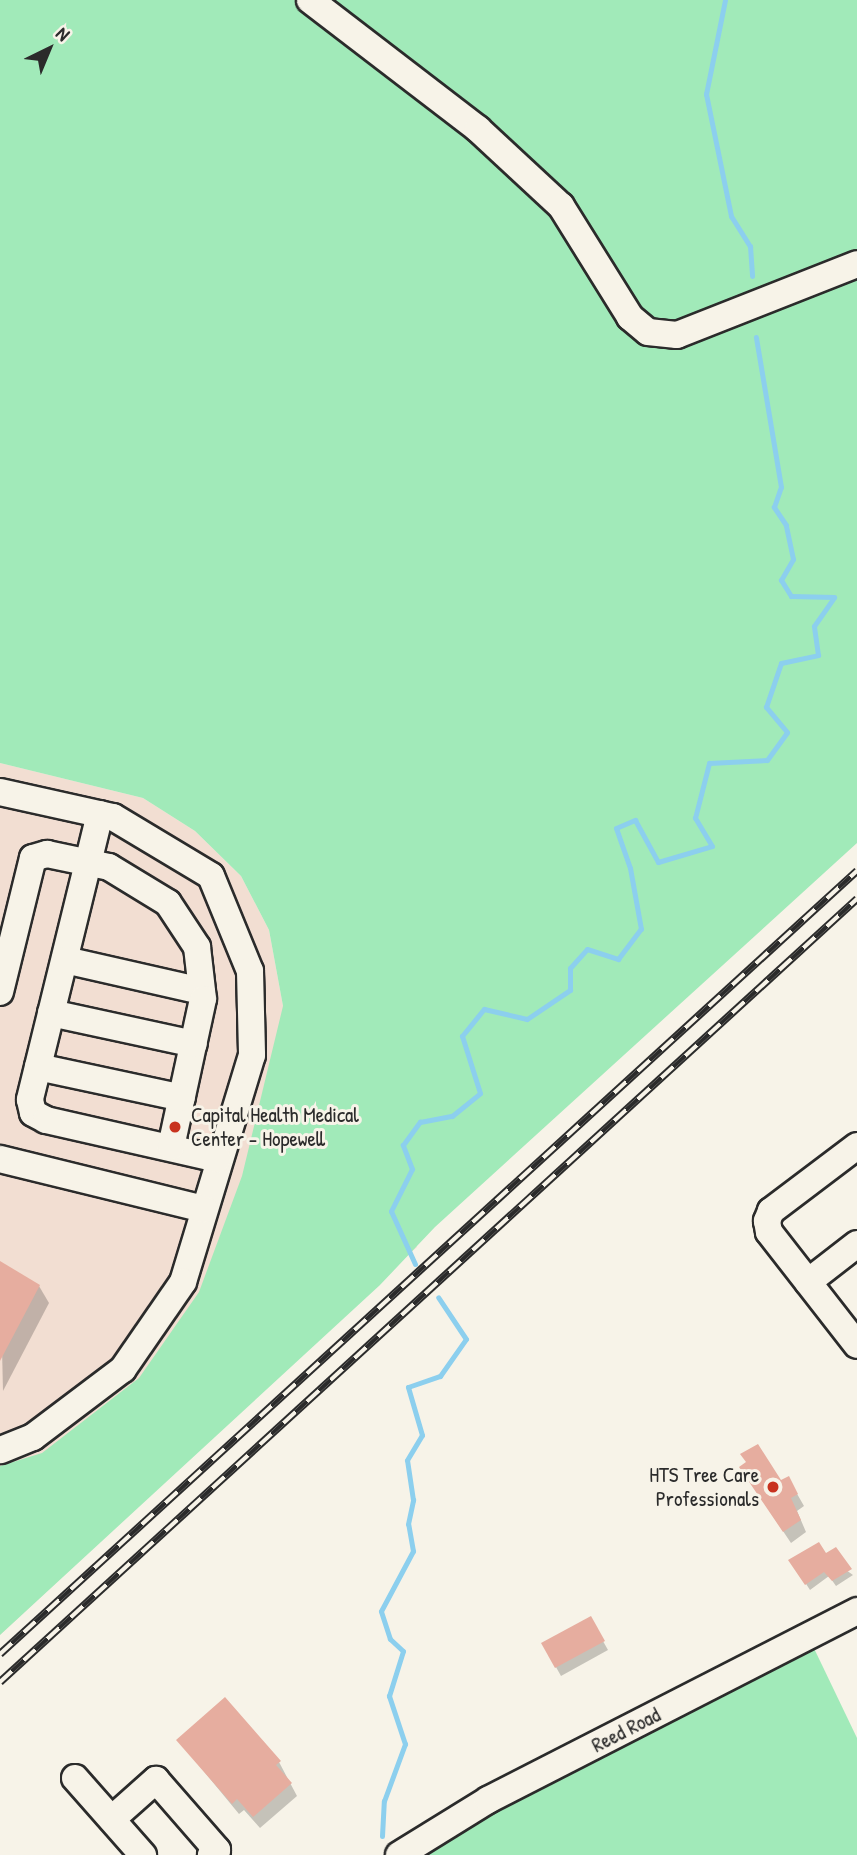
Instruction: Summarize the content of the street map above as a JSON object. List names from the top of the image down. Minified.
{"streets":{"street":["Reed Road"]},"places":["Capital Health Medical Center - Hopewell","HTS Tree Care Professionals"],"north":"top right"}
